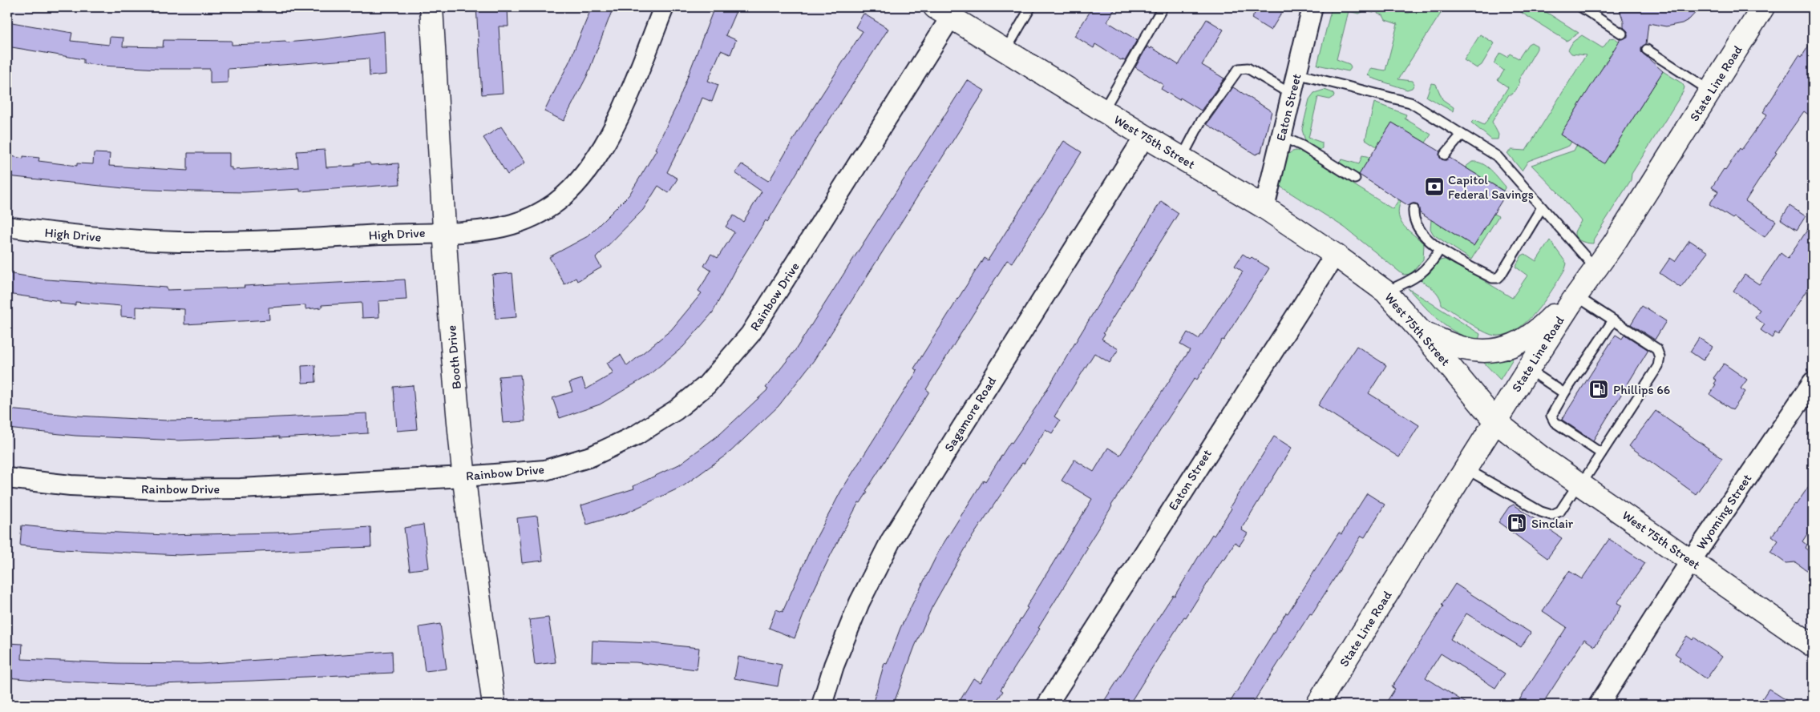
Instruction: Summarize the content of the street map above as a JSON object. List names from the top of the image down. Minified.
{"streets":{"main road":["State Line Road","West 75th Street","Booth Drive"],"street":["Eaton Street","High Drive","Rainbow Drive","Sagamore Road","Wyoming Street"]},"crossings":[["State Line Road","West 75th Street"],["Eaton Street","West 75th Street"],["West 75th Street","Rainbow Drive"],["West 75th Street","Sagamore Road"],["West 75th Street","Wyoming Street"],["High Drive","Booth Drive"],["Rainbow Drive","Booth Drive"]],"places":{"bank":["Capitol Federal Savings"],"fuel station":["Phillips 66","Sinclair"]}}
